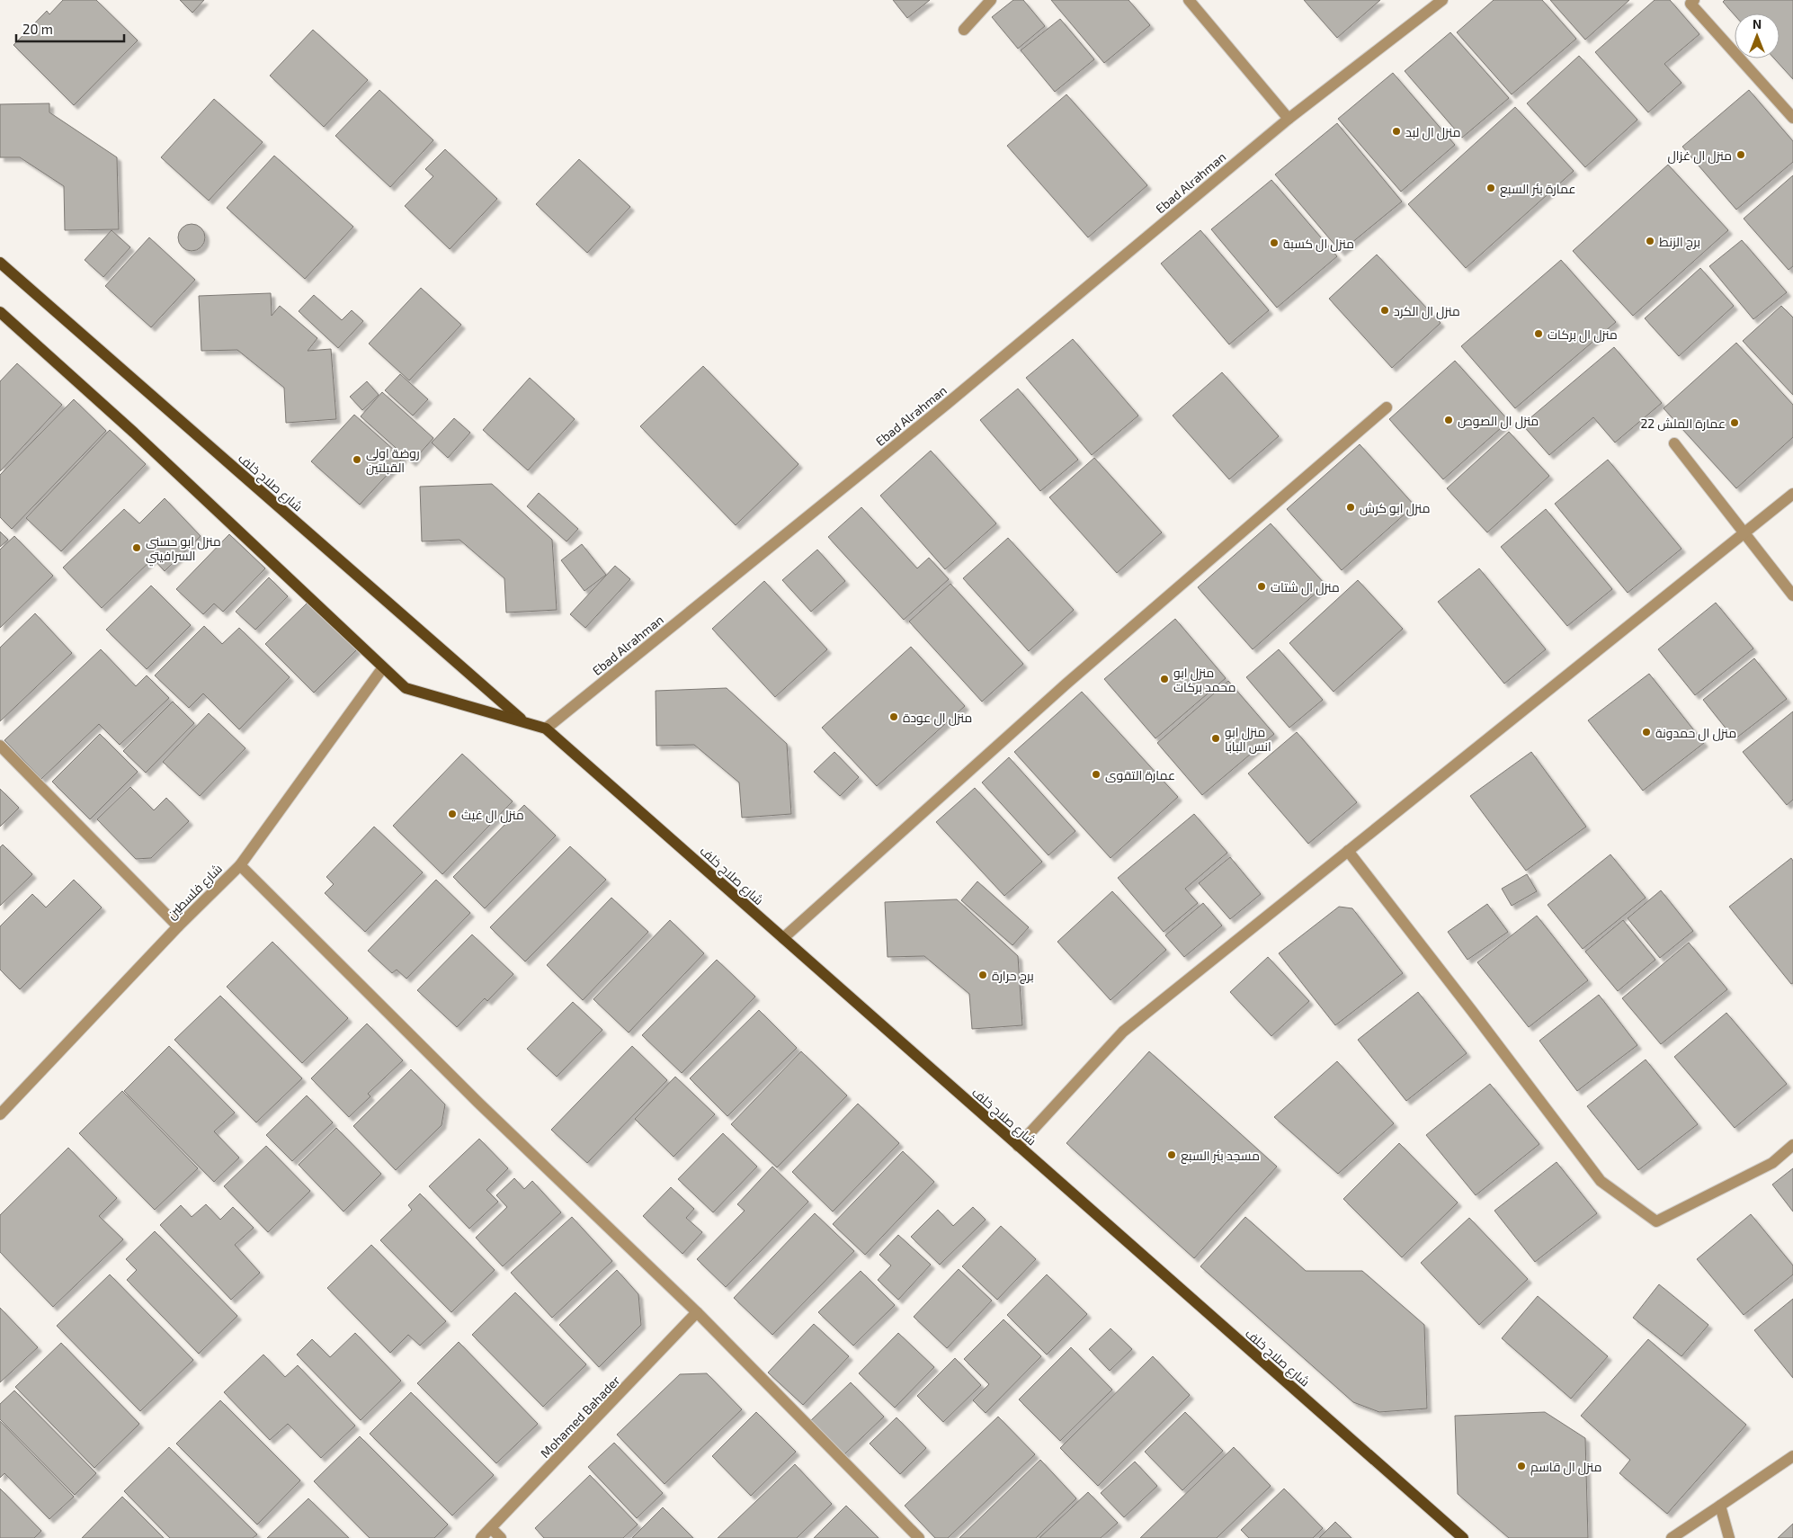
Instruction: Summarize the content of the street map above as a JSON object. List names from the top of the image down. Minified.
{"streets":{"main road":["شارع صلاح خلف"],"street":["Ebad Alrahman","شارع فلسطين","Mohamed Bahader"]},"crossings":[["Ebad Alrahman","شارع صلاح خلف"],["شارع صلاح خلف","شارع فلسطين"]],"places":["منزل ال لبد","منزل ال غزال","عمارة بئر السبع","برج الزنط","منزل ال كسبة","منزل ال الكرد","منزل ال بركات","منزل ال الصوص","عمارة الملش 22","روضة اولى القبلتين","منزل ابو كرش","منزل ابو حسنى السرافيتي","منزل ال شتات","منزل ابو محمد بركات","منزل ال عودة","منزل ال حمدونة","منزل ابو انس البابا","عمارة التقوى","منزل ال غيث","برج حرارة","مسجد بئر السبع","منزل ال قاسم"],"scale_bar":"20 m","north":"top"}
